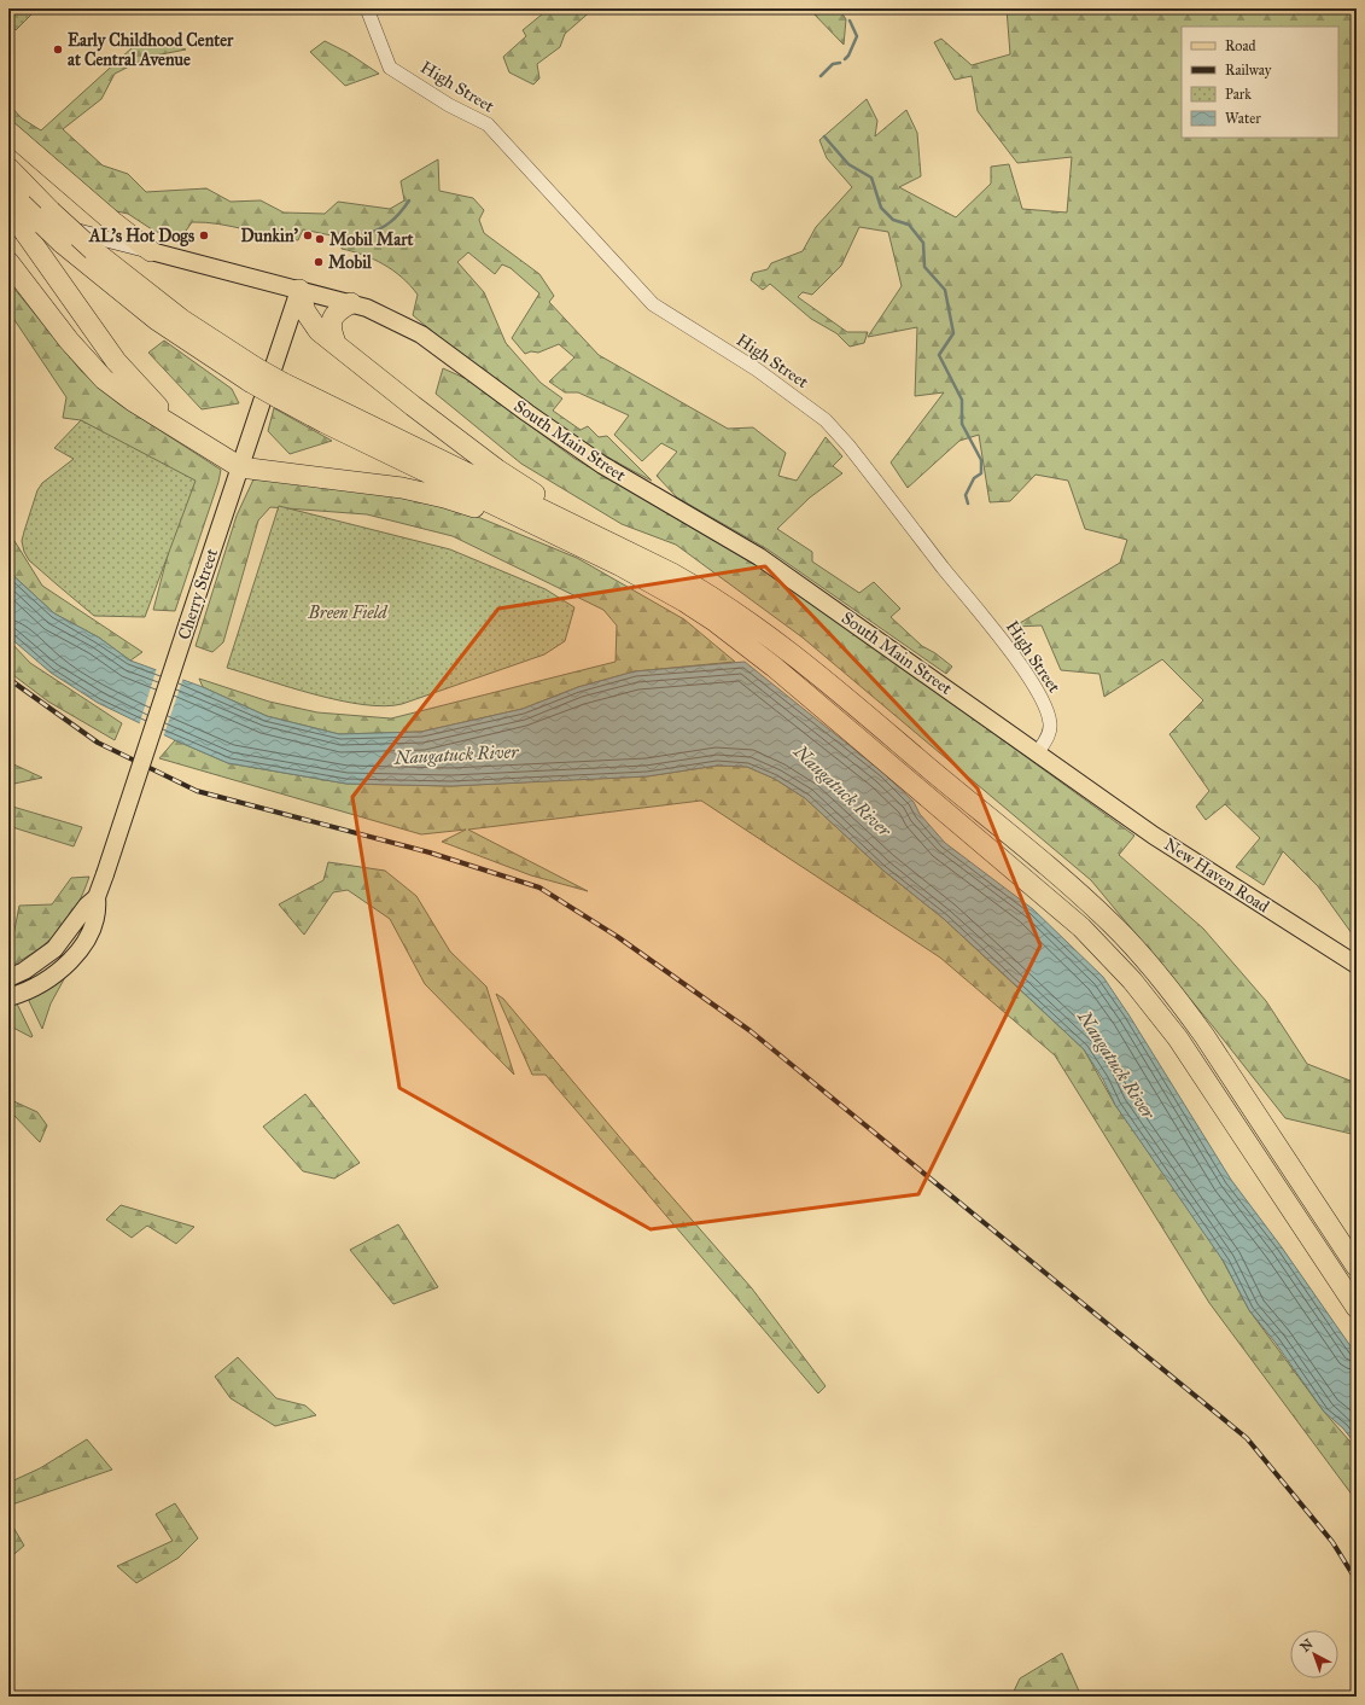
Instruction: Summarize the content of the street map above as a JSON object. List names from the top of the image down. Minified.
{"streets":{"main road":["South Main Street","Cherry Street","New Haven Road"],"street":["High Street"]},"crossings":[["High Street","South Main Street"],["South Main Street","Cherry Street"],["South Main Street","New Haven Road"]],"water":["Naugatuck River"],"parks":["Breen Field"],"places":["Early Childhood Center at Central Avenue","AL's Hot Dogs","Dunkin'","Mobil Mart","Mobil"],"legend":["Road","Railway","Park","Water"],"north":"top left"}
